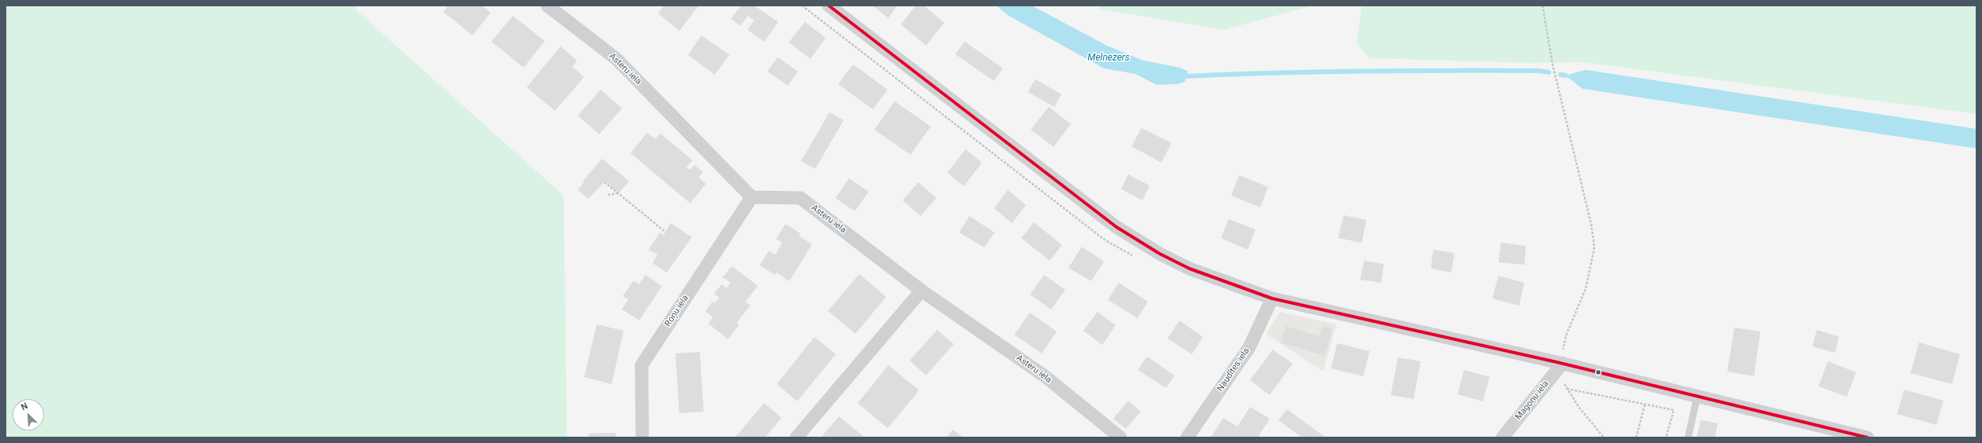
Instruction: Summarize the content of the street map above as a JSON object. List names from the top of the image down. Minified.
{"streets":{"street":["Asteru iela","Roņu iela","Naudītes iela","Magoņu iela"]},"crossings":[["Asteru iela","Roņu iela"]],"water":["Melnezers"],"north":"top left"}
